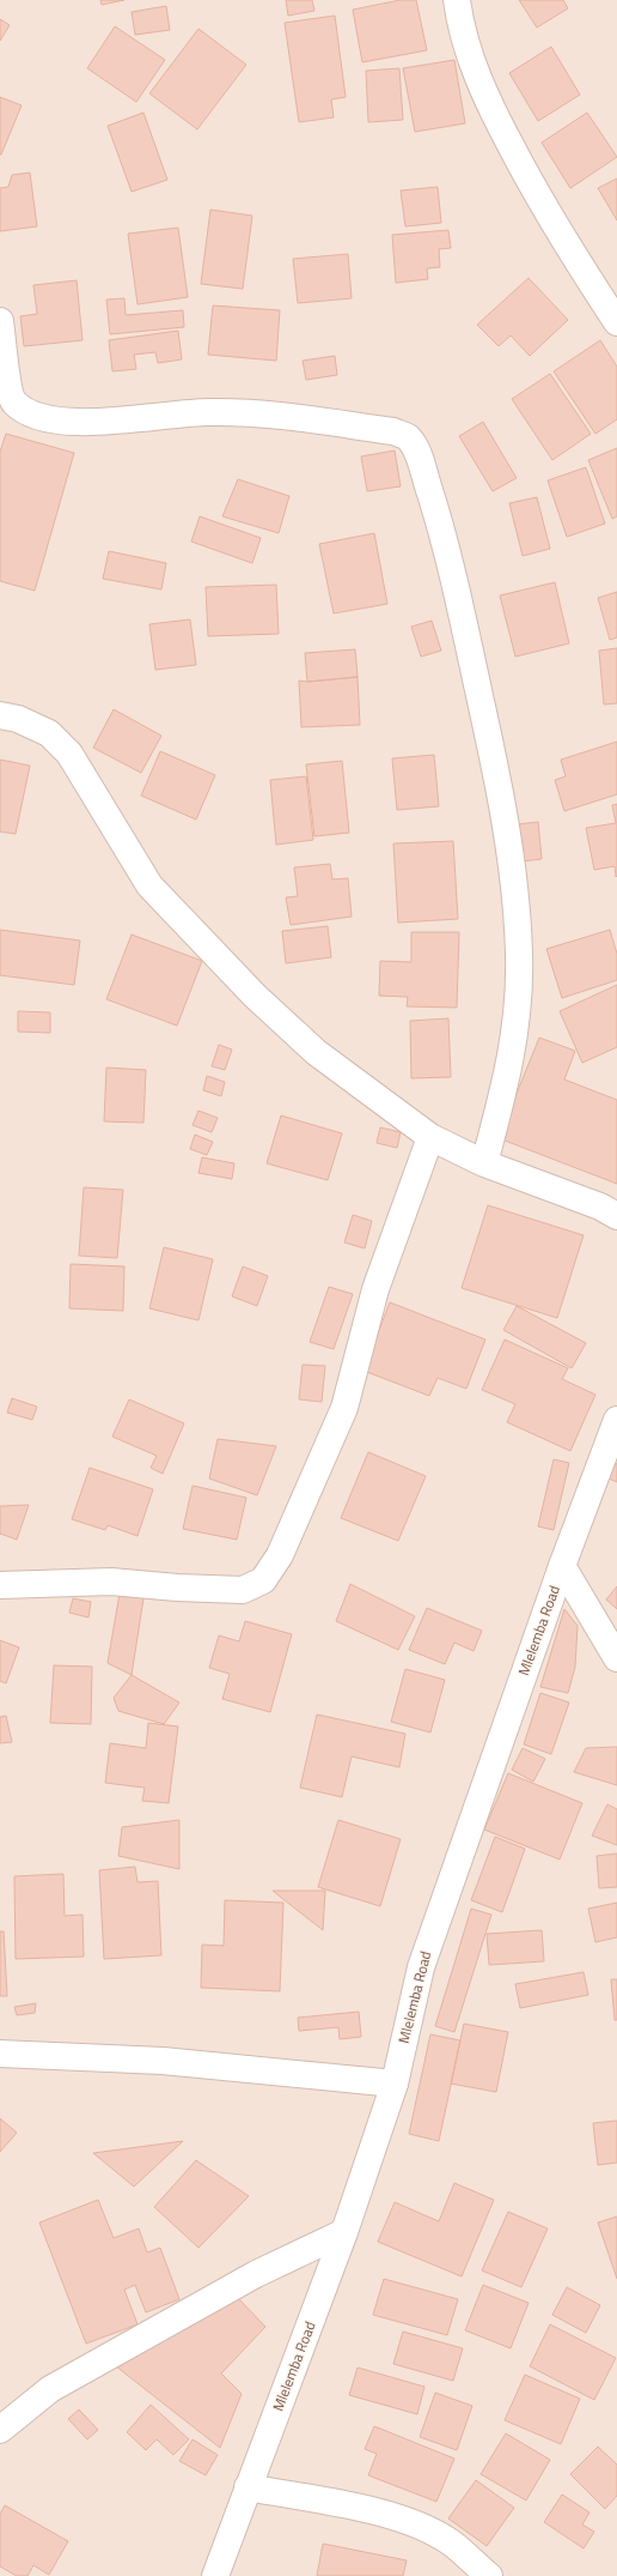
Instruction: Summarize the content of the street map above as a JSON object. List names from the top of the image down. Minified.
{"streets":{"street":["Mlelemba Road"]}}
